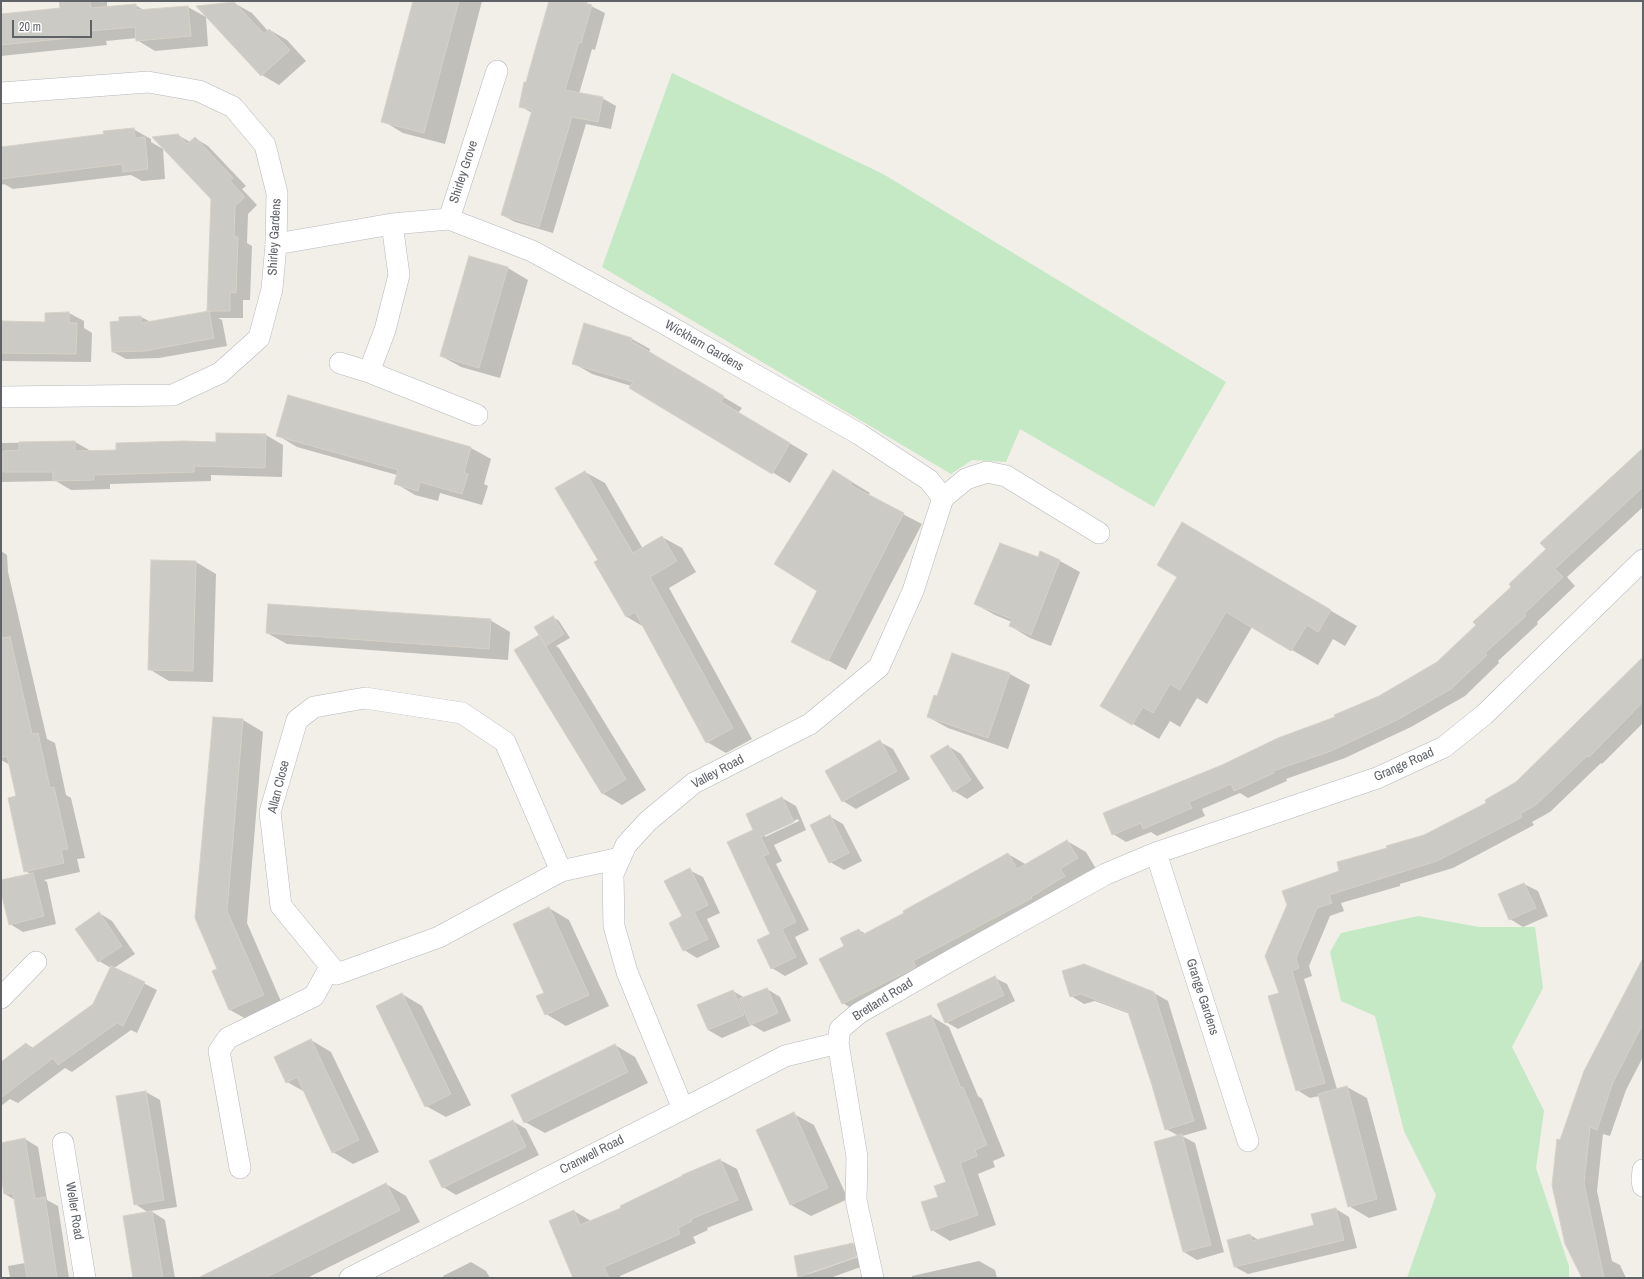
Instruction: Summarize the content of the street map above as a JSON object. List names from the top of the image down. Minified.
{"streets":{"street":["Shirley Grove","Shirley Gardens","Wickham Gardens","Grange Road","Valley Road","Allan Close","Grange Gardens","Bretland Road","Cranwell Road","Weller Road"]},"crossings":[["Shirley Grove","Shirley Gardens"],["Shirley Grove","Wickham Gardens"],["Wickham Gardens","Valley Road"],["Grange Road","Grange Gardens"],["Grange Road","Bretland Road"],["Valley Road","Cranwell Road"],["Bretland Road","Cranwell Road"]],"scale_bar":"20 m"}
